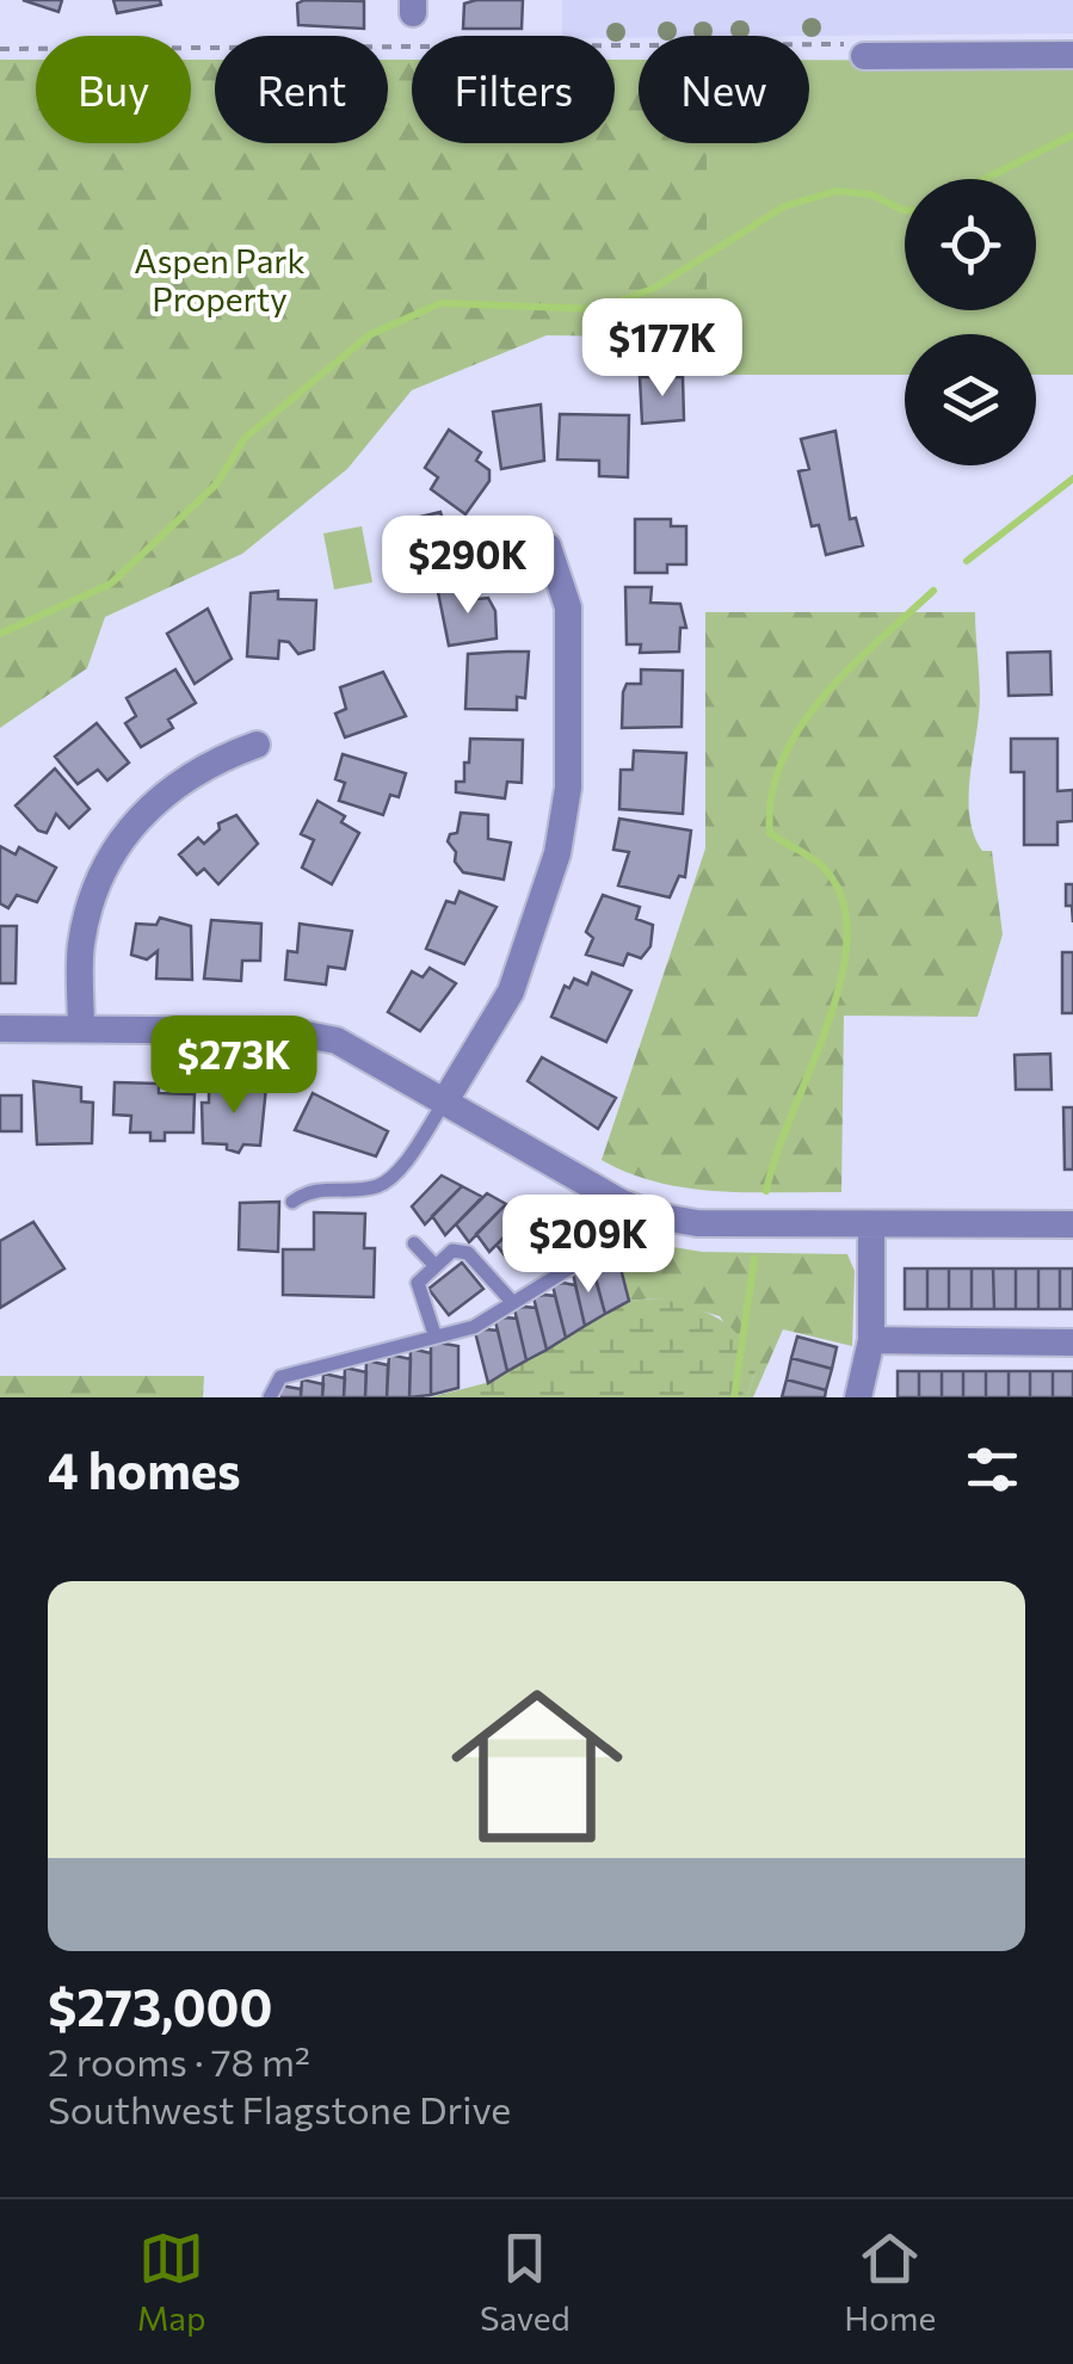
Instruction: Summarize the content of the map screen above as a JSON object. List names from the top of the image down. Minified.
{"parks":["Aspen Park Property"],"page":{"chip":["Buy","Rent","Filters","New"],"price":["$177K","$290K","$273K","$209K"],"heading":"4 homes","list":[{"name":"$273,000","note":"2 rooms · 78 m² · Southwest Flagstone Drive"}],"tabs":["Map","Saved","Home"]}}
